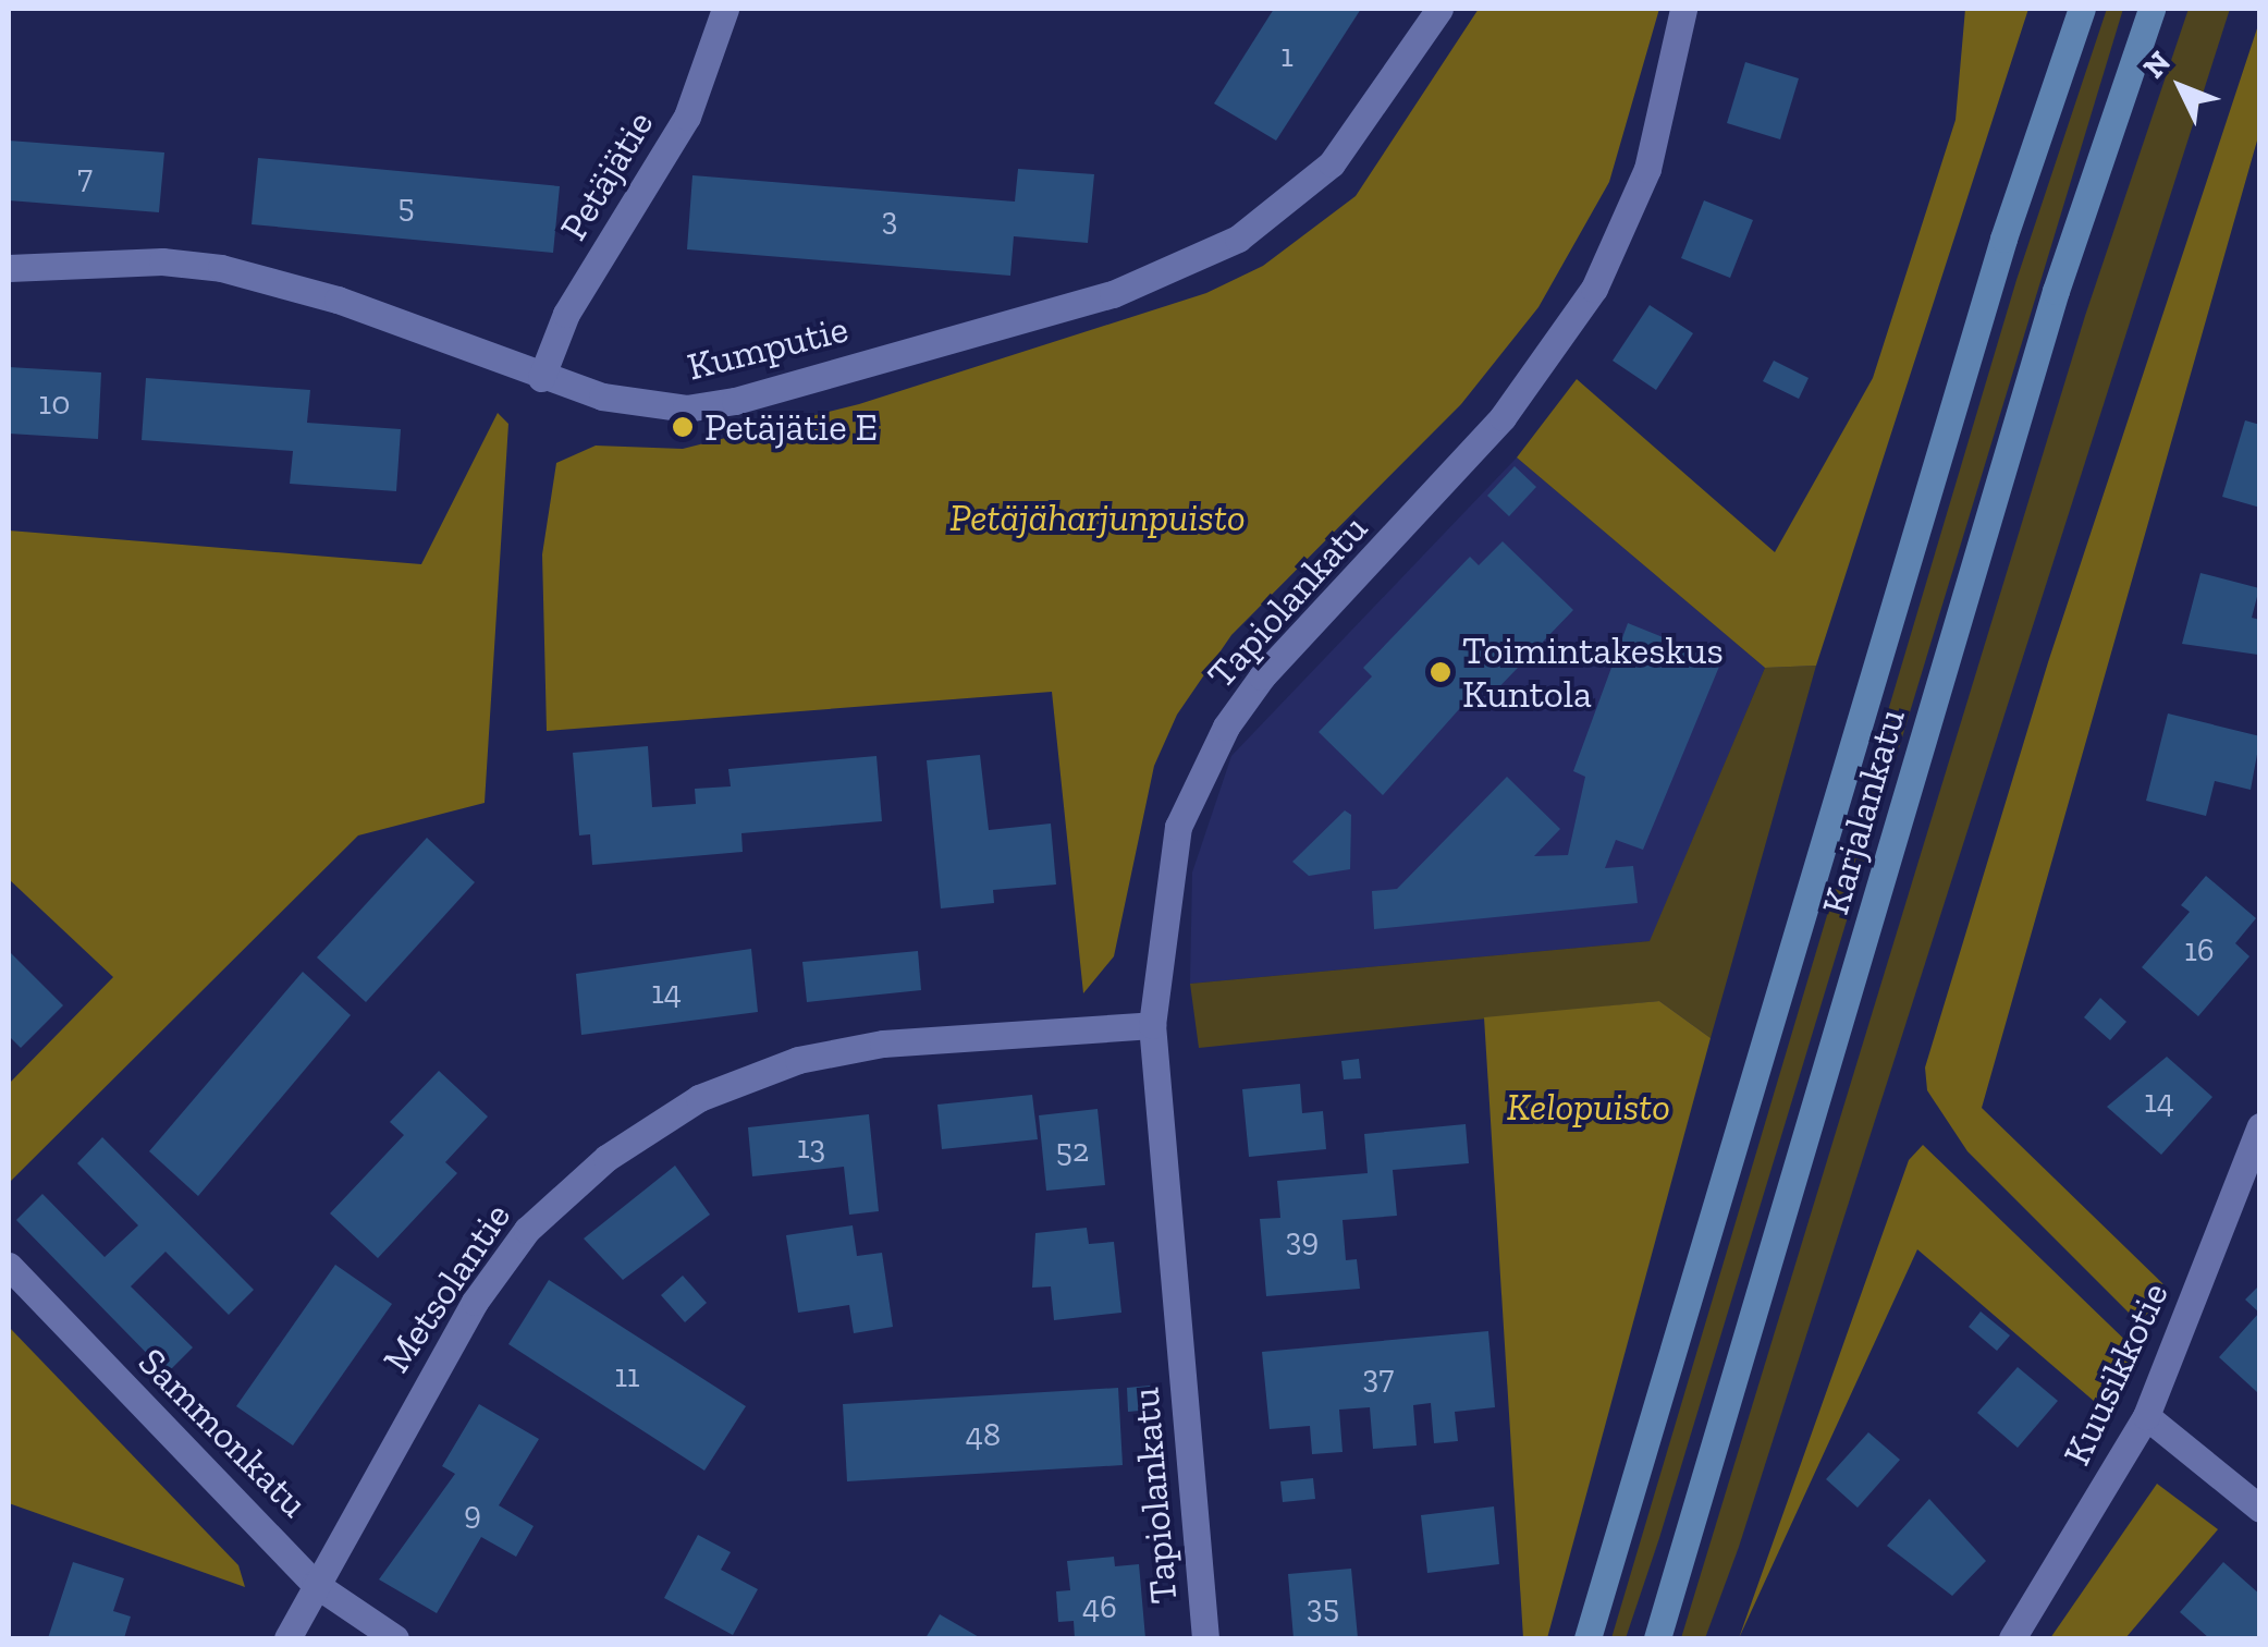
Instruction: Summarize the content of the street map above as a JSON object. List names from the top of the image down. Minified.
{"streets":{"main road":["Karjalankatu"],"street":["Petäjätie","Kumputie","Tapiolankatu","Metsolantie","Kuusikkotie","Sammonkatu"]},"crossings":[["Petäjätie","Kumputie"],["Tapiolankatu","Metsolantie"],["Metsolantie","Sammonkatu"]],"parks":["Petäjäharjunpuisto","Kelopuisto"],"places":["Petäjätie E","Toimintakeskus Kuntola"],"house_numbers":["1","7","5","3","10","16","14","14","13","52","39","11","37","48","9","46","35"],"north":"top left"}
